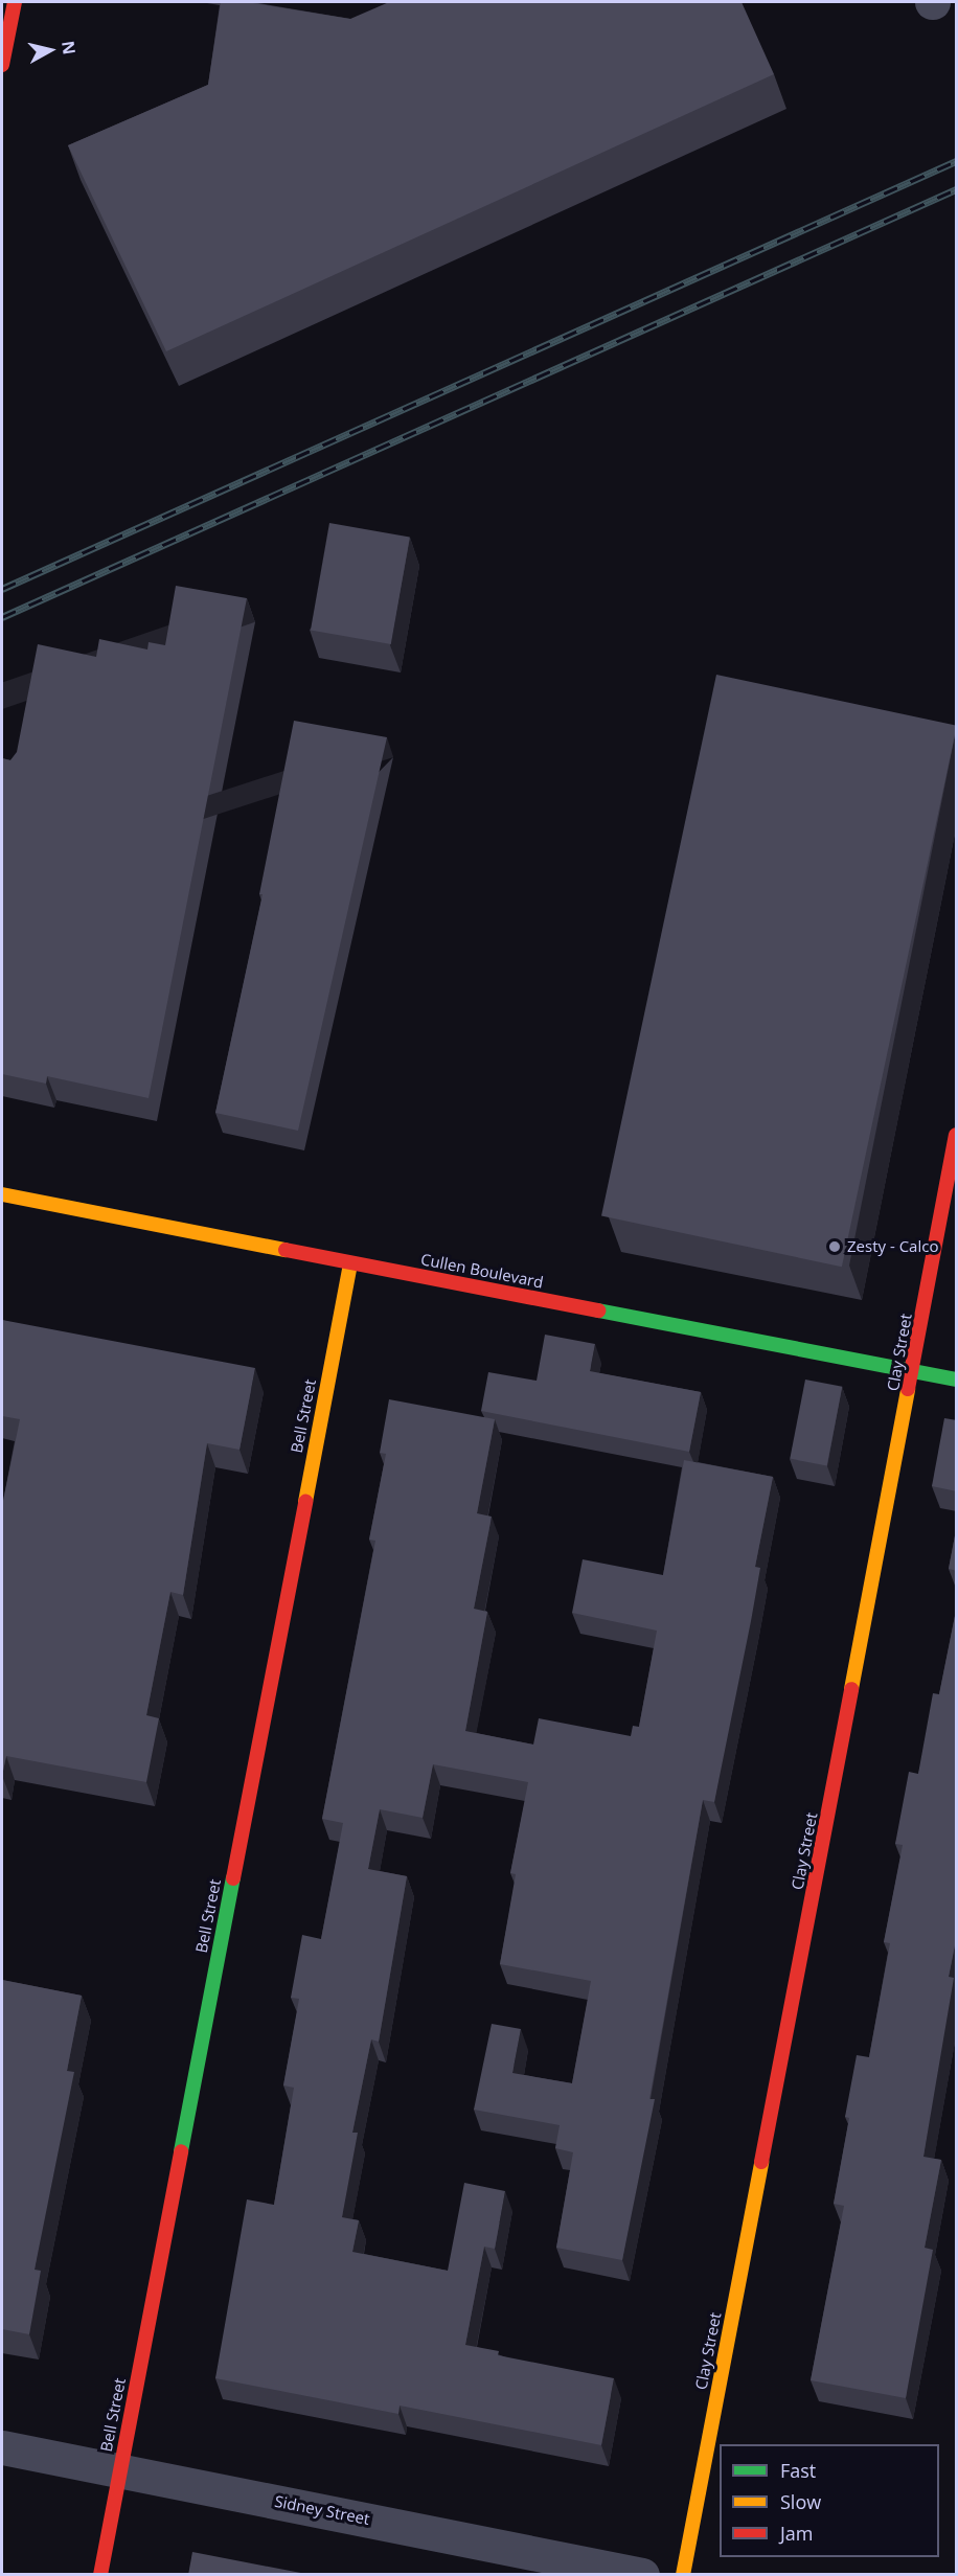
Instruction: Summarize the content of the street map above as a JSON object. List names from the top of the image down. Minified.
{"streets":{"street":["Cullen Boulevard","Clay Street","Bell Street","Sidney Street"]},"crossings":[["Cullen Boulevard","Clay Street"],["Cullen Boulevard","Bell Street"],["Bell Street","Sidney Street"]],"places":["Zesty - Calco"],"legend":["Fast","Slow","Jam"],"north":"right"}
